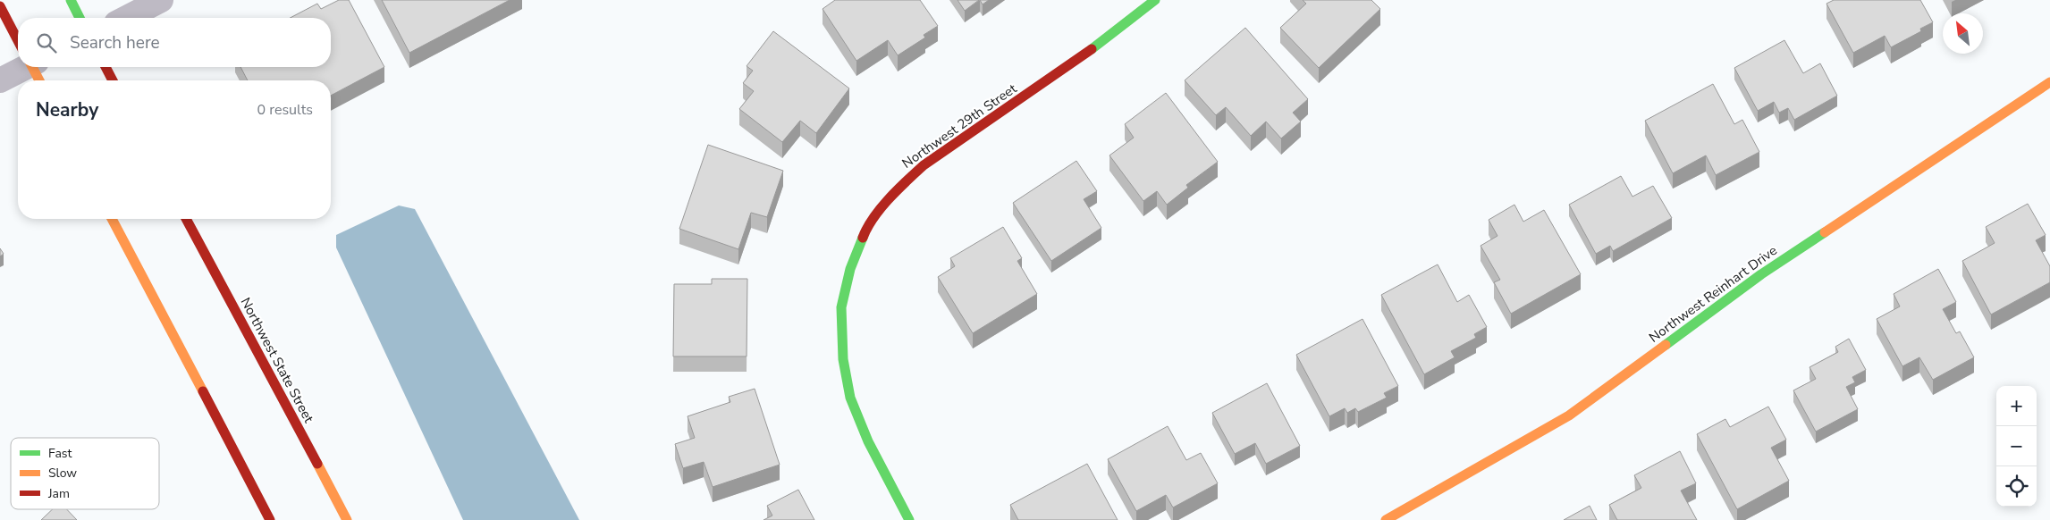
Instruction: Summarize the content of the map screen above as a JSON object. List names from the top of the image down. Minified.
{"streets":{"street":["Northwest 29th Street","Northwest Reinhart Drive","Northwest State Street"]},"legend":["Fast","Slow","Jam"],"north":"top left","page":{"search":"Search here","heading":["Nearby","0 results"],"map_buttons":["+","−"]}}
